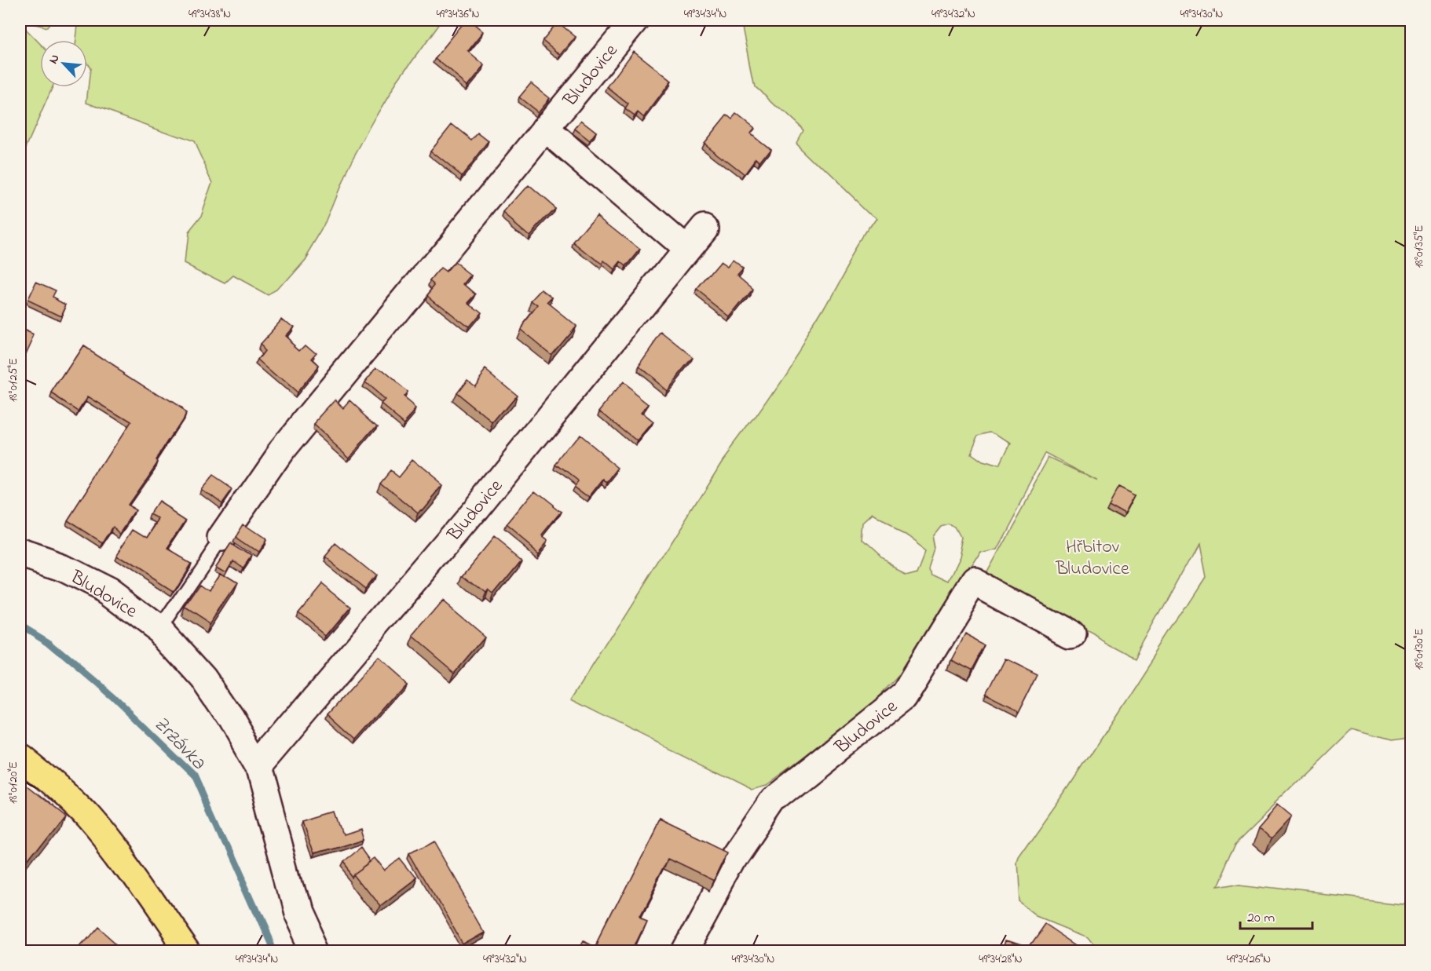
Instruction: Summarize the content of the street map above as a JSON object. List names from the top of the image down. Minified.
{"streets":{"street":["Bludovice"]},"water":["Zrzávka"],"parks":["Hřbitov Bludovice"],"scale_bar":"20 m","north":"top left","coordinates":["49°34'38\"N","49°34'36\"N","49°34'34\"N","49°34'32\"N","49°34'30\"N","18°01'35\"E","18°01'25\"E","18°01'30\"E","18°01'20\"E","49°34'28\"N","49°34'26\"N"]}
